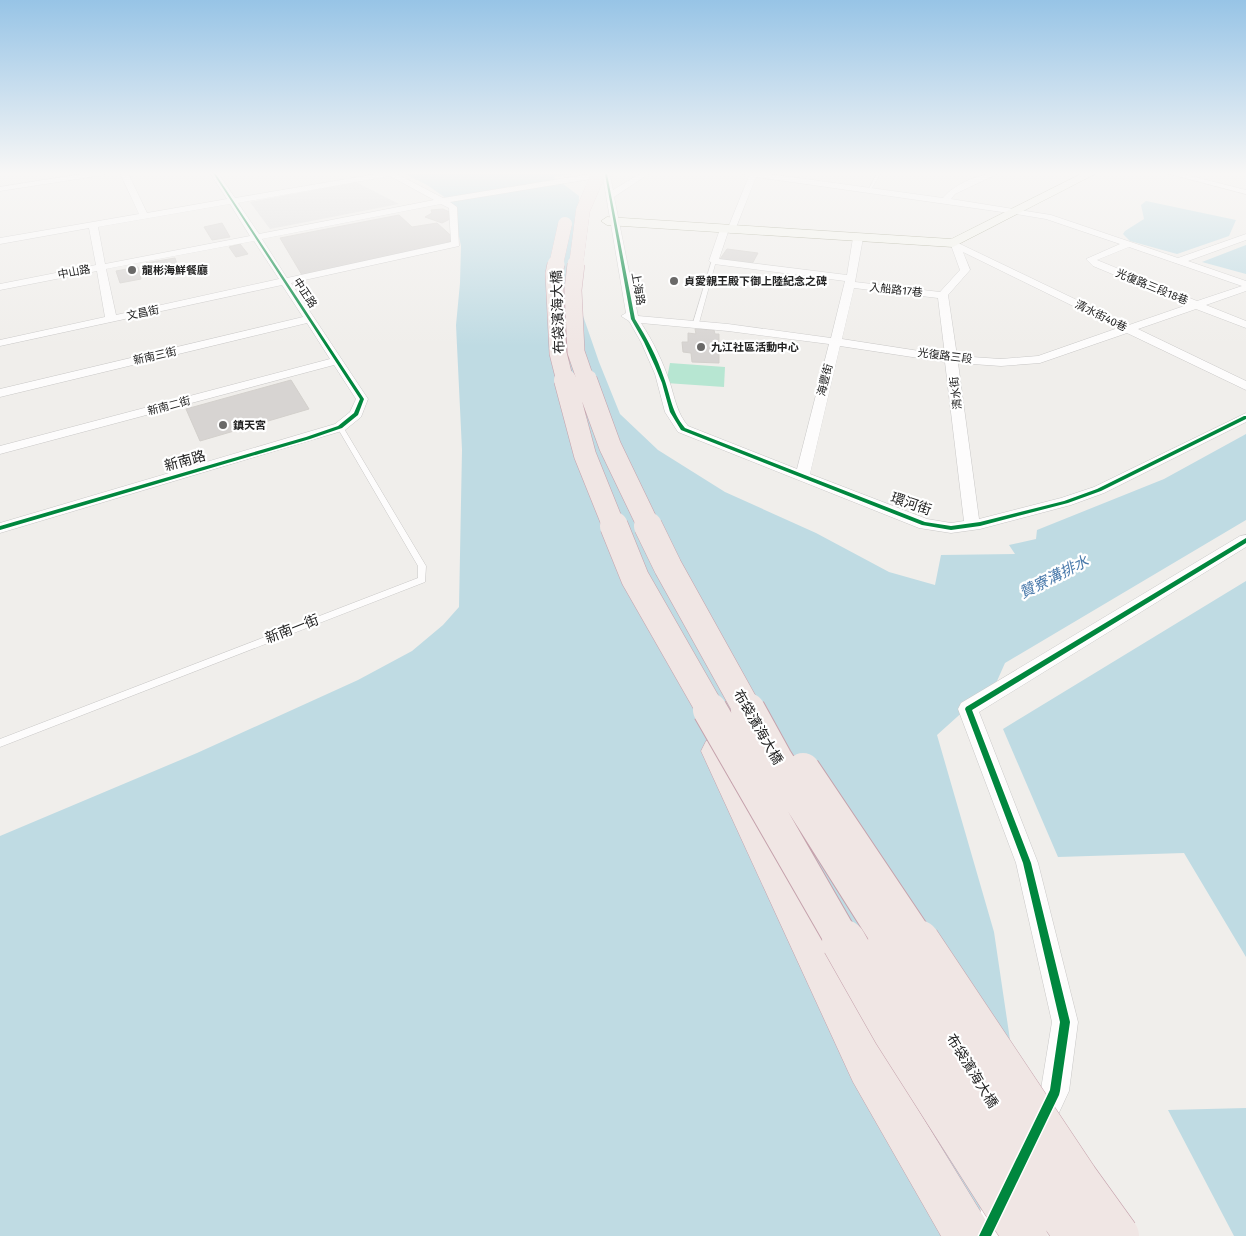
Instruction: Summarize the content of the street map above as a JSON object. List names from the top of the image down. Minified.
{"streets":{"highway":["布袋濱海大橋"],"street":["中山路","光復路三段18巷","上海路","入船路17巷","中正路","文昌街","清水街40巷","新南三街","光復路三段","海豐街","清水街","新南二街","新南路","環河街"],"lane":["新南一街"]},"crossings":[["中山路","中正路"],["光復路三段18巷","光復路三段"],["上海路","光復路三段"],["上海路","環河街"],["入船路17巷","海豐街"],["入船路17巷","清水街"],["中正路","文昌街"],["中正路","新南三街"],["中正路","新南二街"],["中正路","新南路"],["清水街40巷","光復路三段"],["光復路三段","海豐街"],["光復路三段","清水街"],["光復路三段","環河街"],["海豐街","環河街"],["清水街","環河街"],["新南路","新南一街"]],"water":["贊寮溝排水"],"places":["龍彬海鮮餐廳","貞愛親王殿下御上陸紀念之碑","九江社區活動中心","鎮天宮"]}
